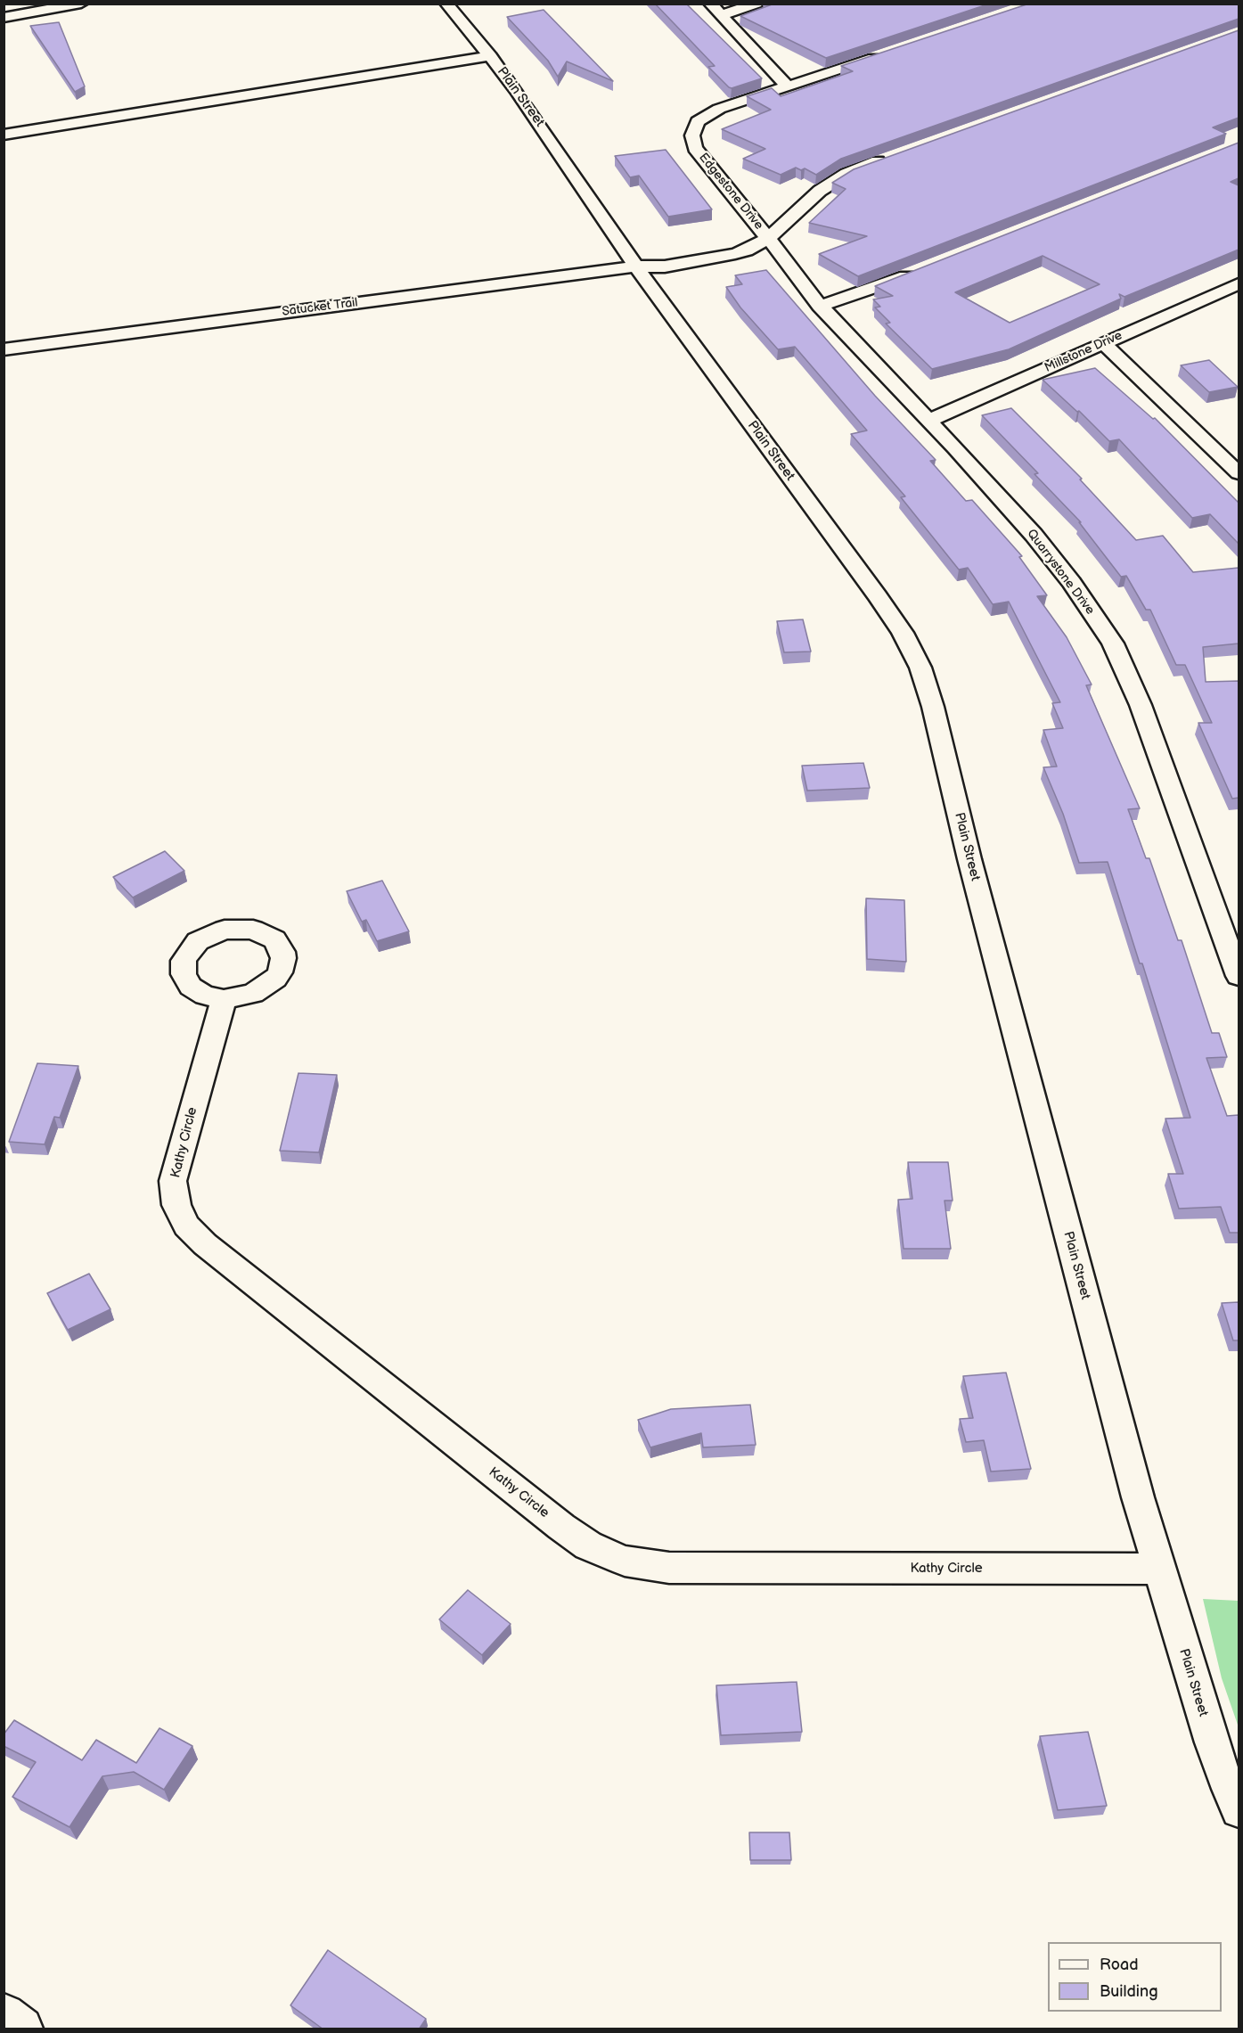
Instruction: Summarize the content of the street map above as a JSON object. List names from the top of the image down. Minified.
{"streets":{"street":["Plain Street","Edgestone Drive","Satucket Trail","Millstone Drive","Quarrystone Drive","Kathy Circle"]},"crossings":[["Plain Street","Satucket Trail"],["Plain Street","Kathy Circle"],["Edgestone Drive","Satucket Trail"],["Edgestone Drive","Quarrystone Drive"],["Satucket Trail","Quarrystone Drive"],["Millstone Drive","Quarrystone Drive"]],"legend":["Road","Building"]}
